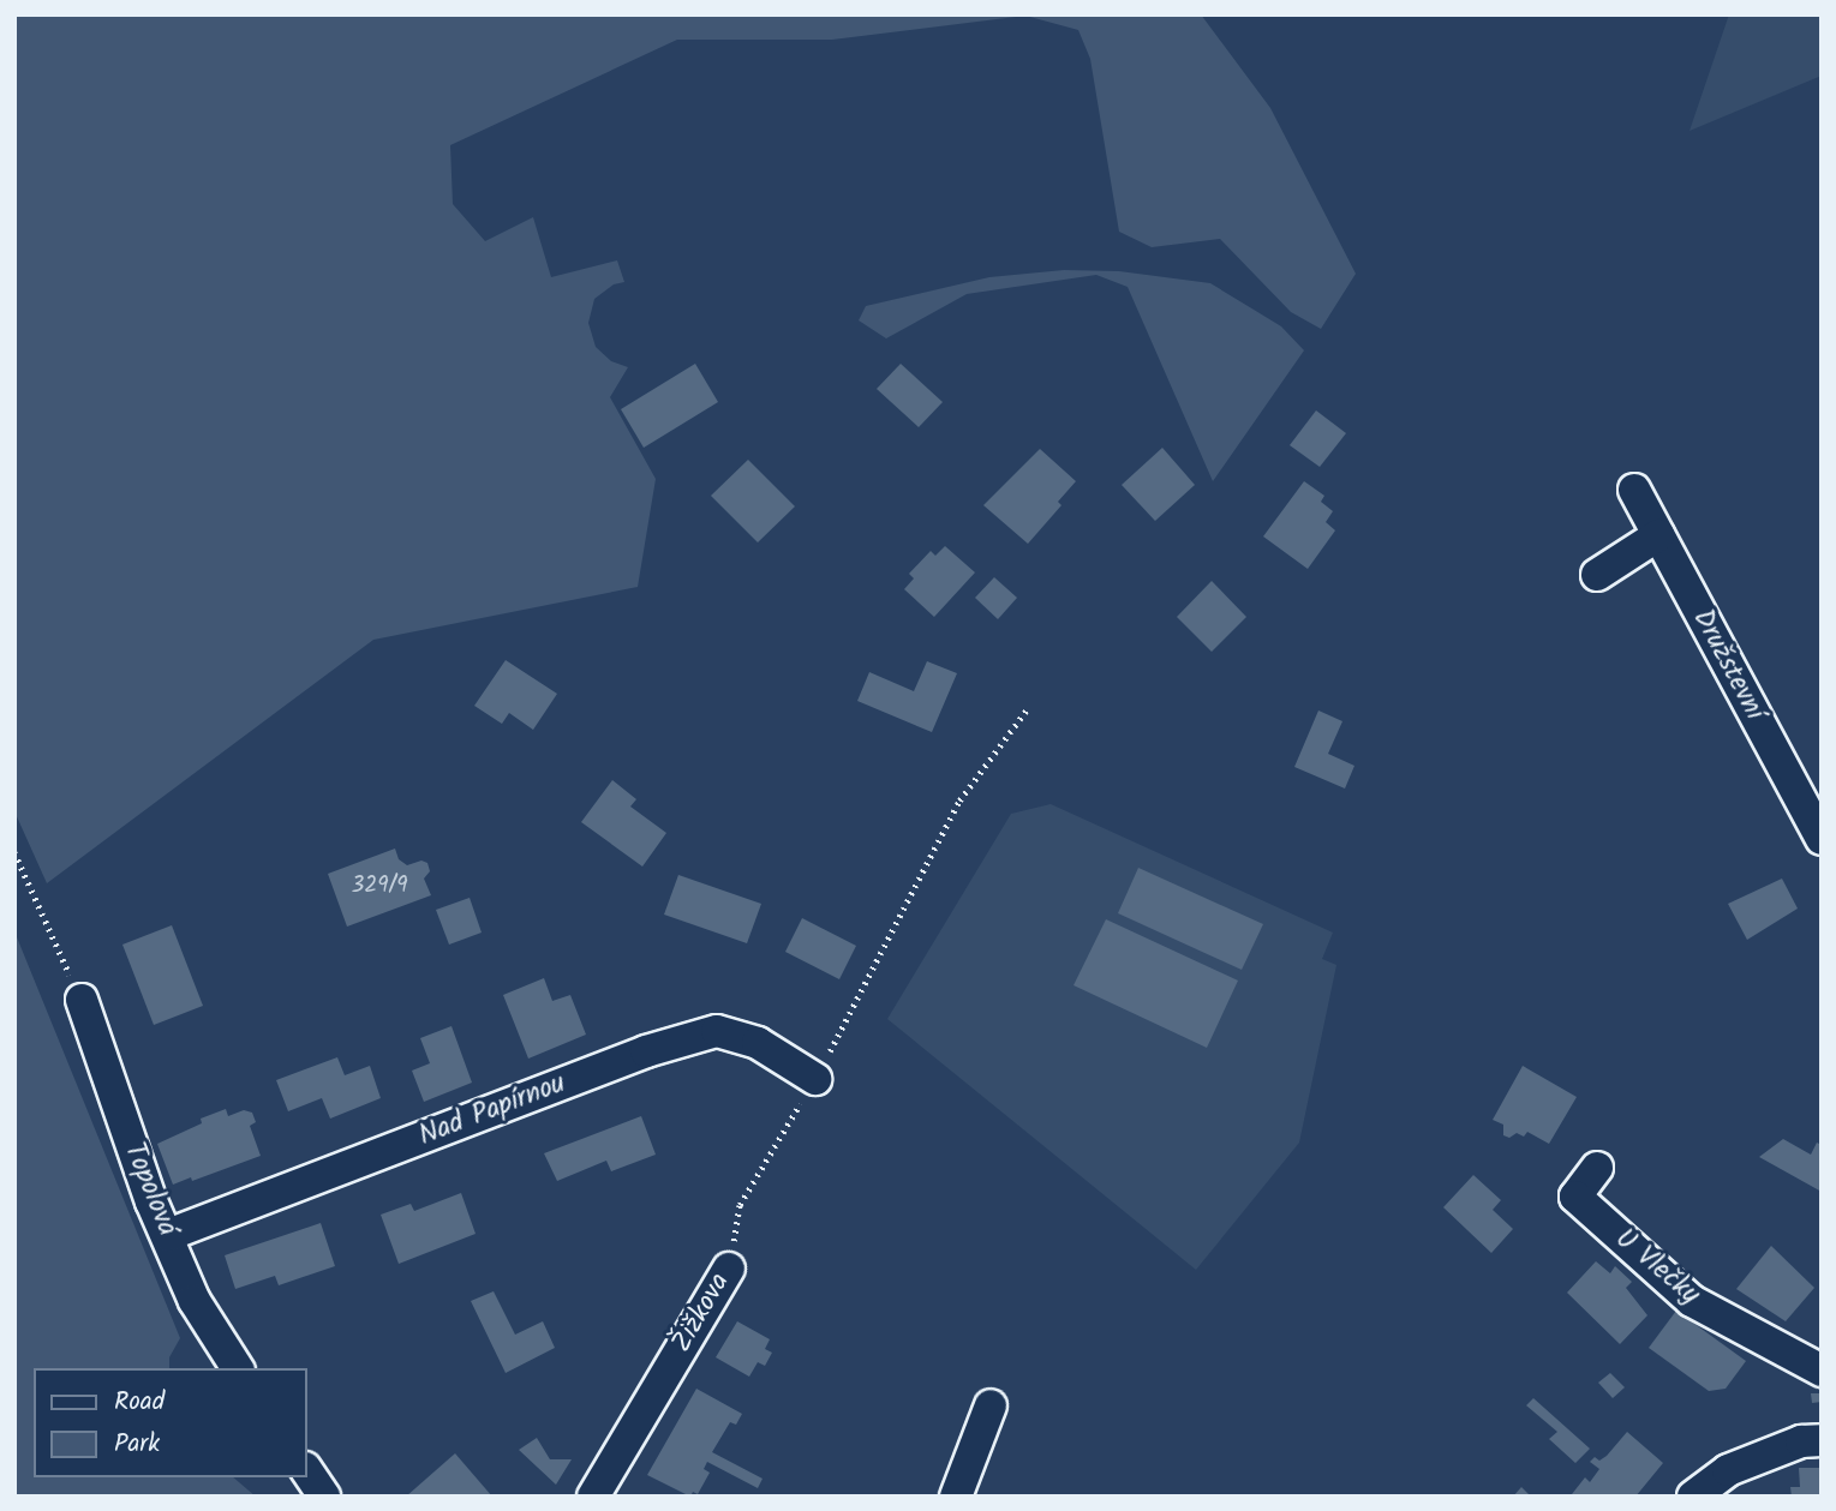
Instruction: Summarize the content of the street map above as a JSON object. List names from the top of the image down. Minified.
{"streets":{"street":["Družstevní","Nad Papírnou","Topolová","U Vlečky","Žižkova"]},"crossings":[["Nad Papírnou","Topolová"],["Nad Papírnou","Žižkova"]],"house_numbers":["329/9"],"legend":["Road","Park"]}
